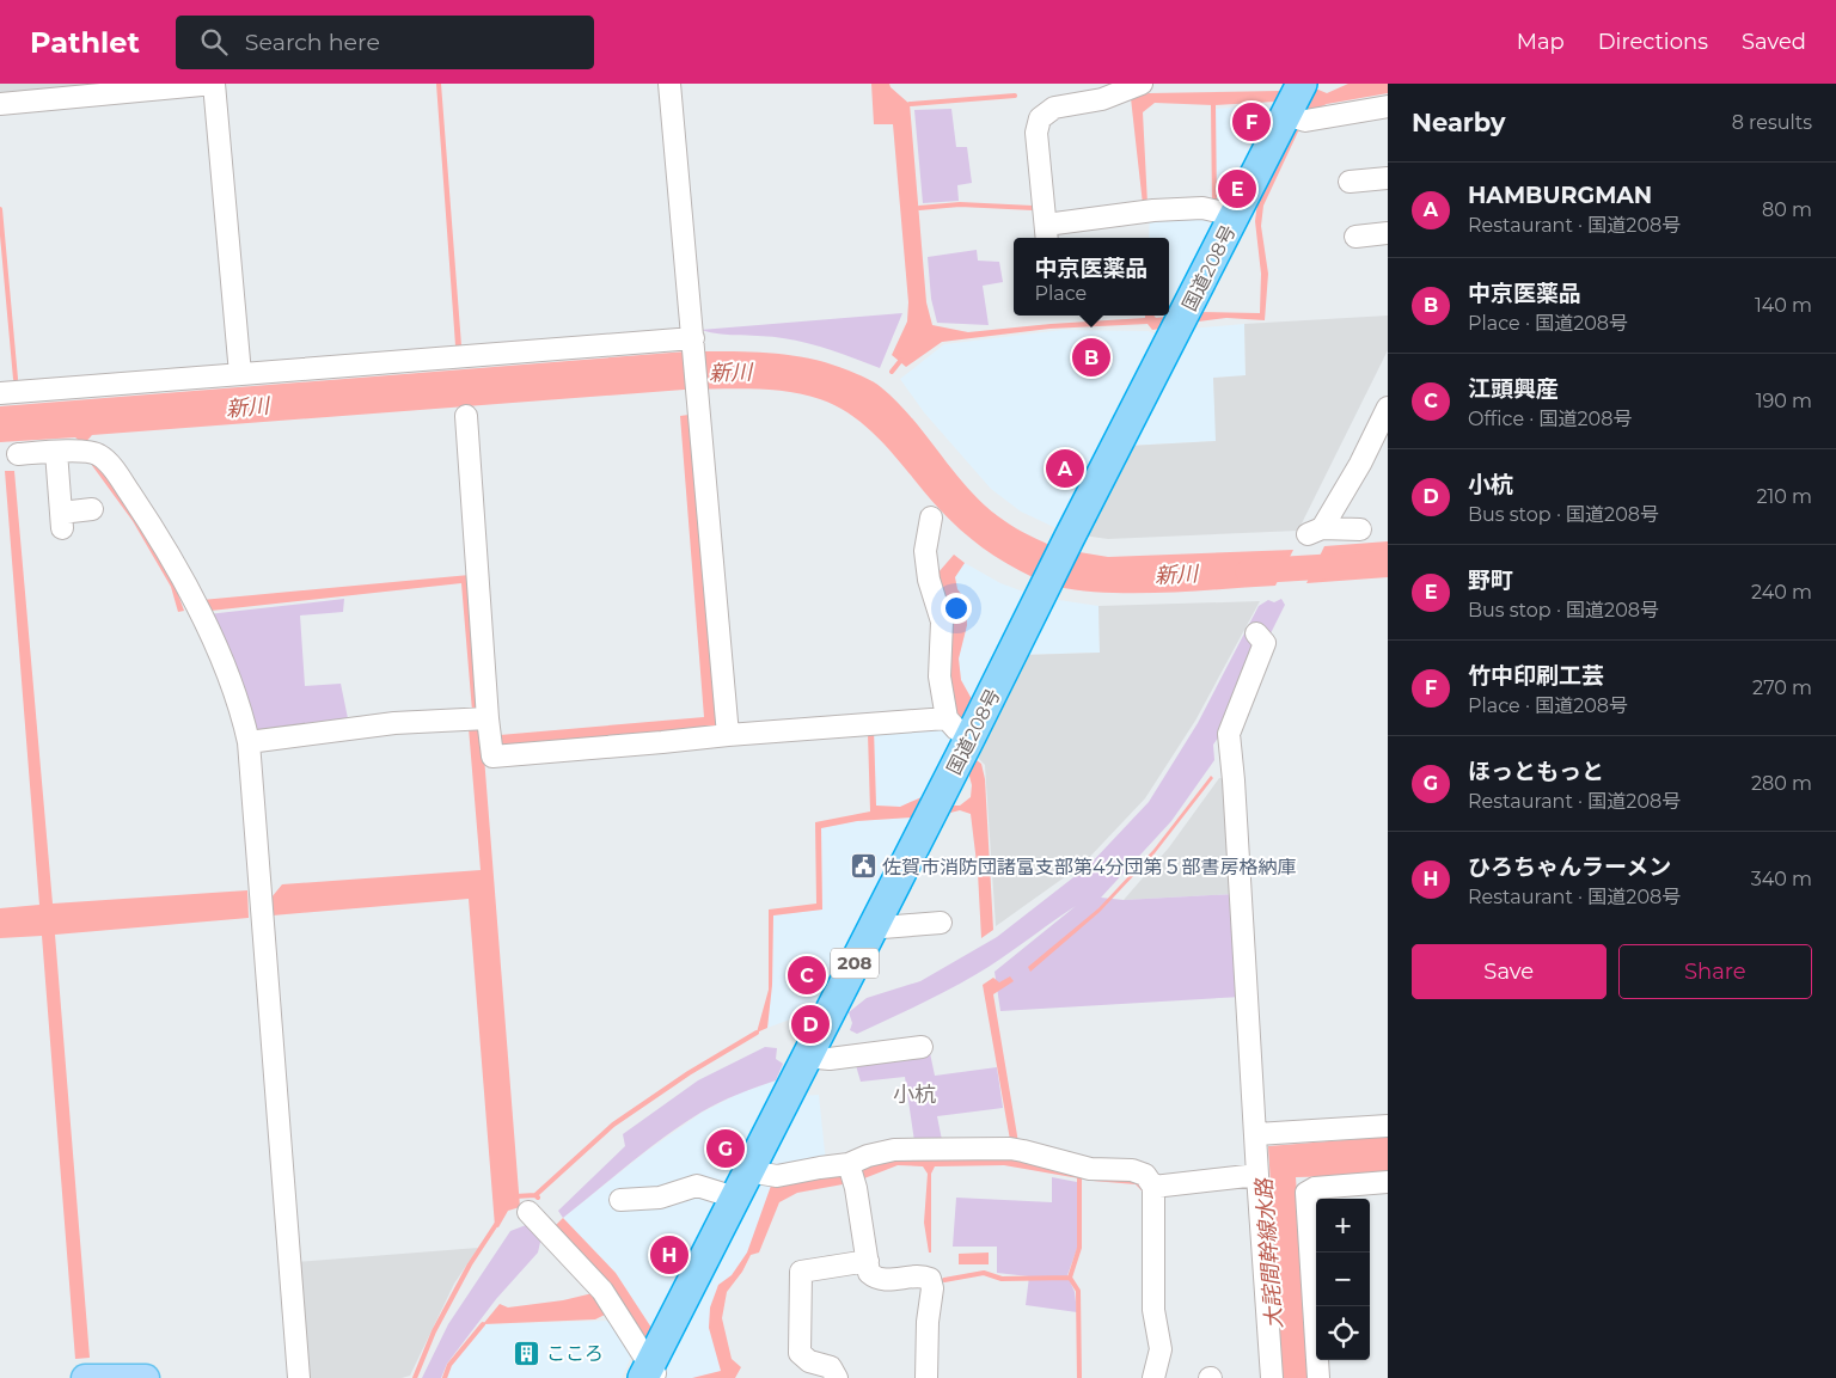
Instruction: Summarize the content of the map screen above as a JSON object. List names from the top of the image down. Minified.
{"streets":{"highway":["国道208号","208"]},"districts":["小杭"],"water":["新川","大詫間幹線水路"],"places":{"public building":["佐賀市消防団諸富支部第4分団第５部書房格納庫"],"building":["こころ"]},"page":{"header":"Pathlet","search":"Search here","nav":["Map","Directions","Saved"],"heading":["Nearby","8 results"],"pins":["F","E","B","A","C","D","G","H"],"list":[{"mark":"A","name":"HAMBURGMAN","note":"Restaurant · 国道208号","value":"80 m"},{"mark":"B","name":"中京医薬品","note":"Place · 国道208号","value":"140 m"},{"mark":"C","name":"江頭興産","note":"Office · 国道208号","value":"190 m"},{"mark":"D","name":"小杭","note":"Bus stop · 国道208号","value":"210 m"},{"mark":"E","name":"野町","note":"Bus stop · 国道208号","value":"240 m"},{"mark":"F","name":"竹中印刷工芸","note":"Place · 国道208号","value":"270 m"},{"mark":"G","name":"ほっともっと","note":"Restaurant · 国道208号","value":"280 m"},{"mark":"H","name":"ひろちゃんラーメン","note":"Restaurant · 国道208号","value":"340 m"}],"popup":["中京医薬品","Place"],"buttons":["Save","Share"],"map_buttons":["+","−"]}}
